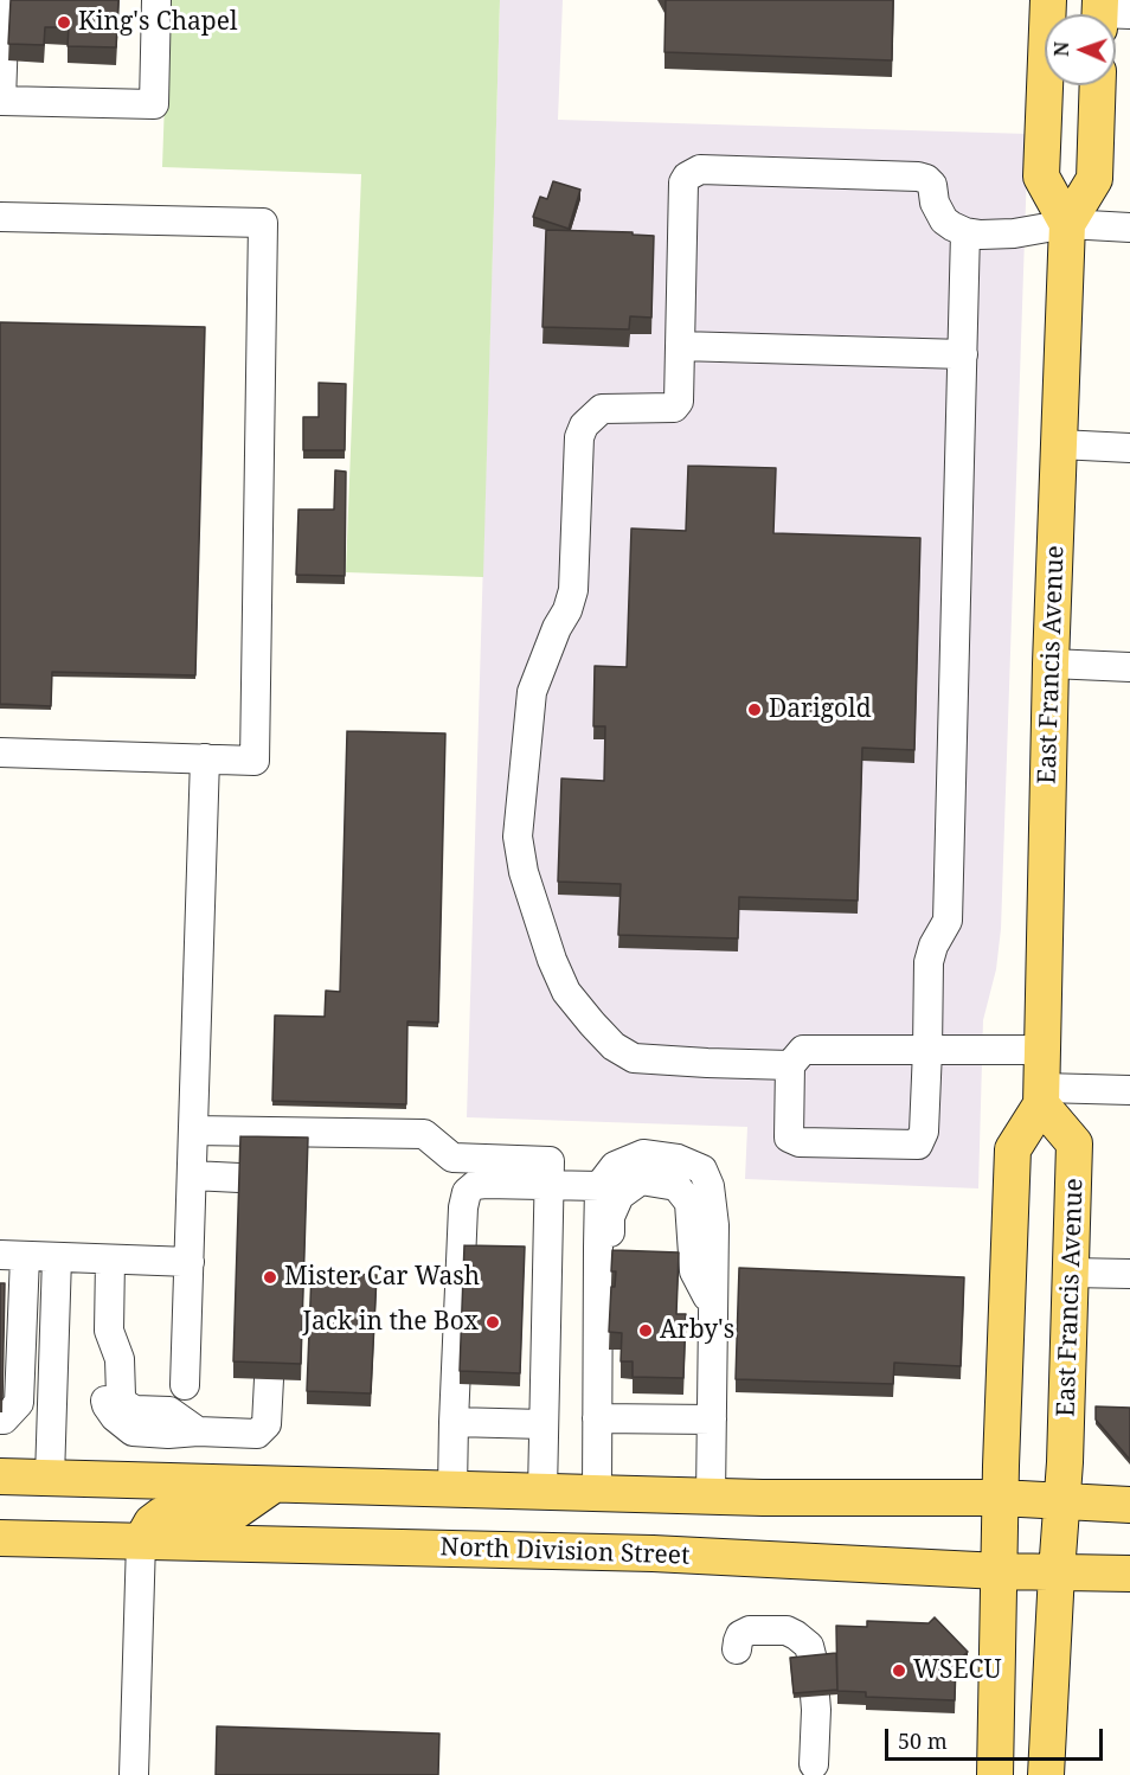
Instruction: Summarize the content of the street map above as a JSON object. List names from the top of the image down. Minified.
{"streets":{"main road":["East Francis Avenue","North Division Street"]},"crossings":[["East Francis Avenue","North Division Street"]],"places":["King's Chapel","Darigold","Mister Car Wash","Jack in the Box","Arby's","WSECU"],"scale_bar":"50 m","north":"left"}
